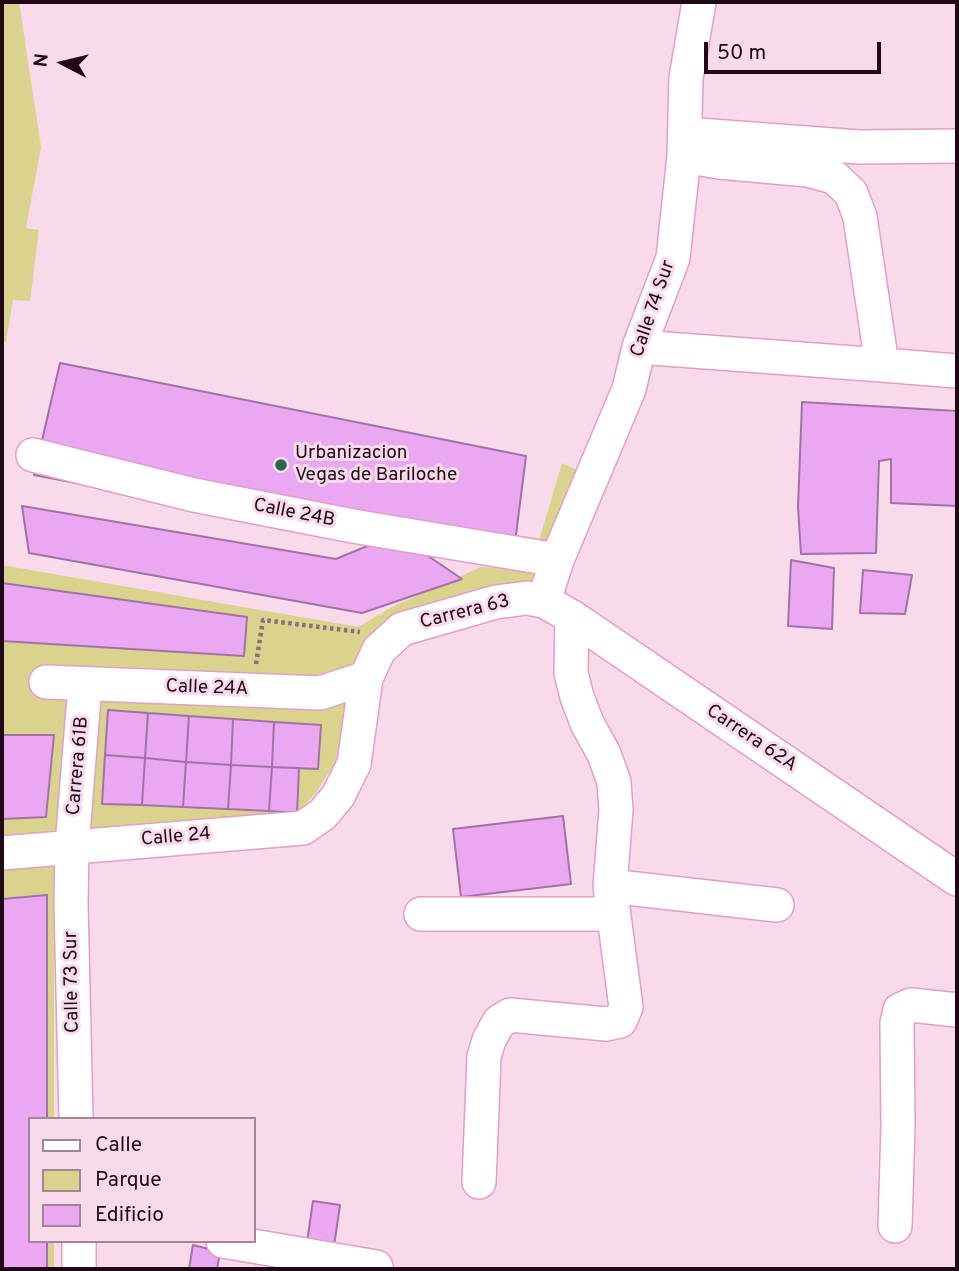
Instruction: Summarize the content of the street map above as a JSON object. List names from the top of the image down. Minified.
{"streets":{"street":["Calle 74 Sur","Calle 24B","Carrera 63","Calle 24A","Carrera 62A","Carrera 61B","Calle 24","Calle 73 Sur"]},"crossings":[["Calle 74 Sur","Calle 24B"],["Calle 74 Sur","Carrera 63"],["Calle 74 Sur","Carrera 62A"],["Carrera 63","Calle 24A"],["Carrera 63","Carrera 62A"],["Carrera 63","Calle 24"],["Calle 24A","Carrera 61B"],["Carrera 61B","Calle 24"],["Carrera 61B","Calle 73 Sur"],["Calle 24","Calle 73 Sur"]],"places":["Urbanizacion Vegas de Bariloche"],"legend":["Calle","Parque","Edificio"],"scale_bar":"50 m","north":"left"}
